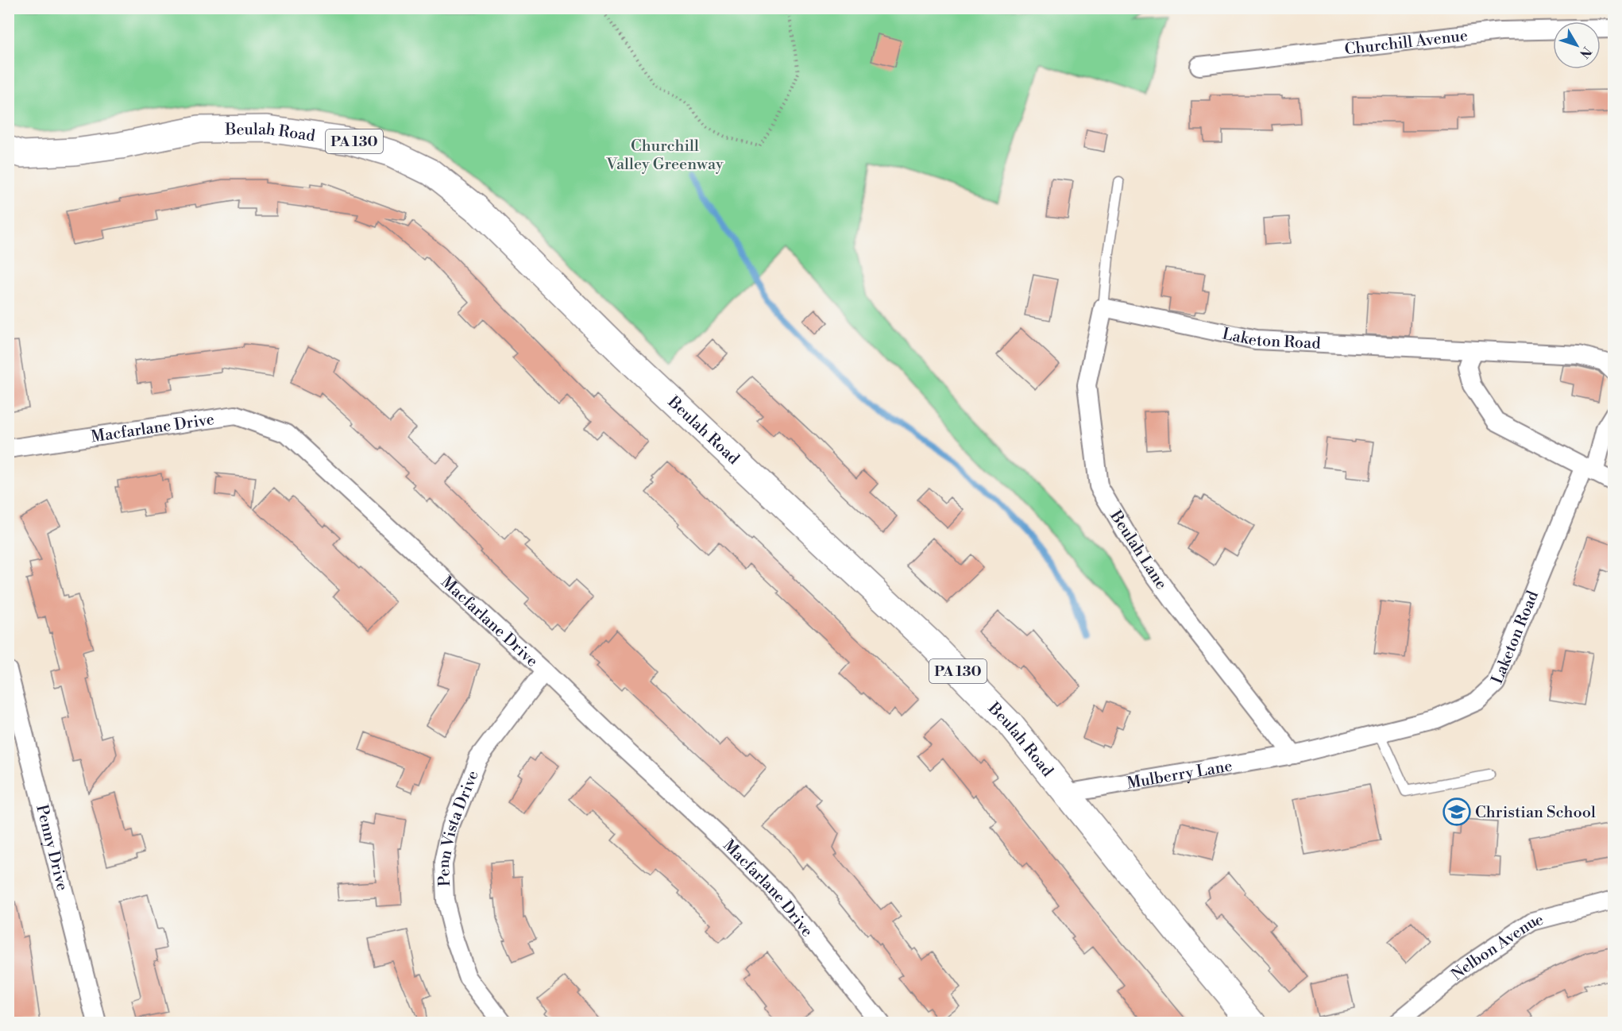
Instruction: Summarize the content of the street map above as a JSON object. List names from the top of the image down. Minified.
{"streets":{"main road":["Beulah Road","PA 130"],"street":["Churchill Avenue","Laketon Road","Macfarlane Drive","Beulah Lane","Mulberry Lane","Penn Vista Drive","Penny Drive","Nelbon Avenue"]},"crossings":[["Beulah Road","Mulberry Lane"],["Laketon Road","Beulah Lane"],["Laketon Road","Mulberry Lane"],["Macfarlane Drive","Penn Vista Drive"],["Beulah Lane","Mulberry Lane"]],"parks":["Churchill Valley Greenway"],"places":{"school or university":["Christian School"]},"north":"bottom right"}
